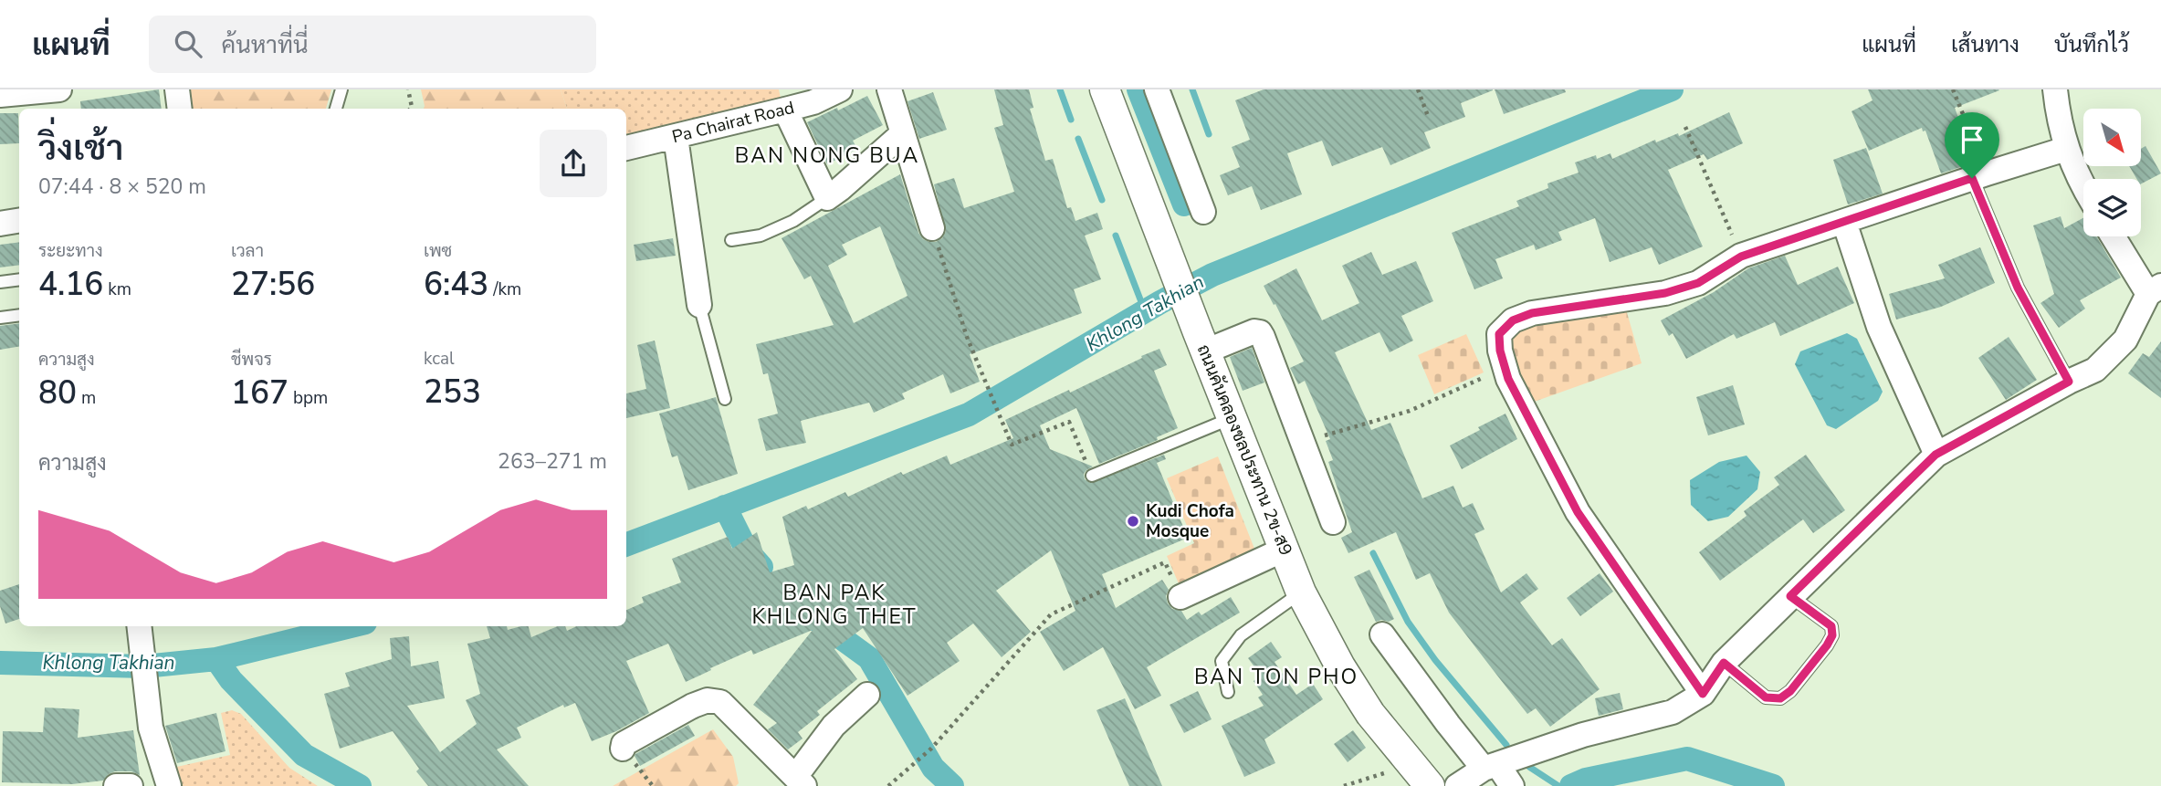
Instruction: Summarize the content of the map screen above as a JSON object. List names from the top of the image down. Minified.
{"streets":{"street":["Pa Chairat Road","ถนนคันคลองชลประทาน 2ข-ส9"]},"districts":["BAN NONG BUA","BAN PAK KHLONG THET","BAN TON PHO"],"water":["Khlong Takhian"],"places":["Kudi Chofa Mosque"],"north":"bottom right","page":{"header":"แผนที่","search":"ค้นหาที่นี่","nav":["แผนที่","เส้นทาง","บันทึกไว้"],"heading":["วิ่งเช้า","07:44 · 8 × 520 m"],"stats":[["ระยะทาง","4.16 km"],["เวลา","27:56"],["เพซ","6:43 /km"],["ความสูง","80 m"],["ชีพจร","167 bpm"],["kcal","253"]],"chart":["ความสูง","263–271 m"]}}
